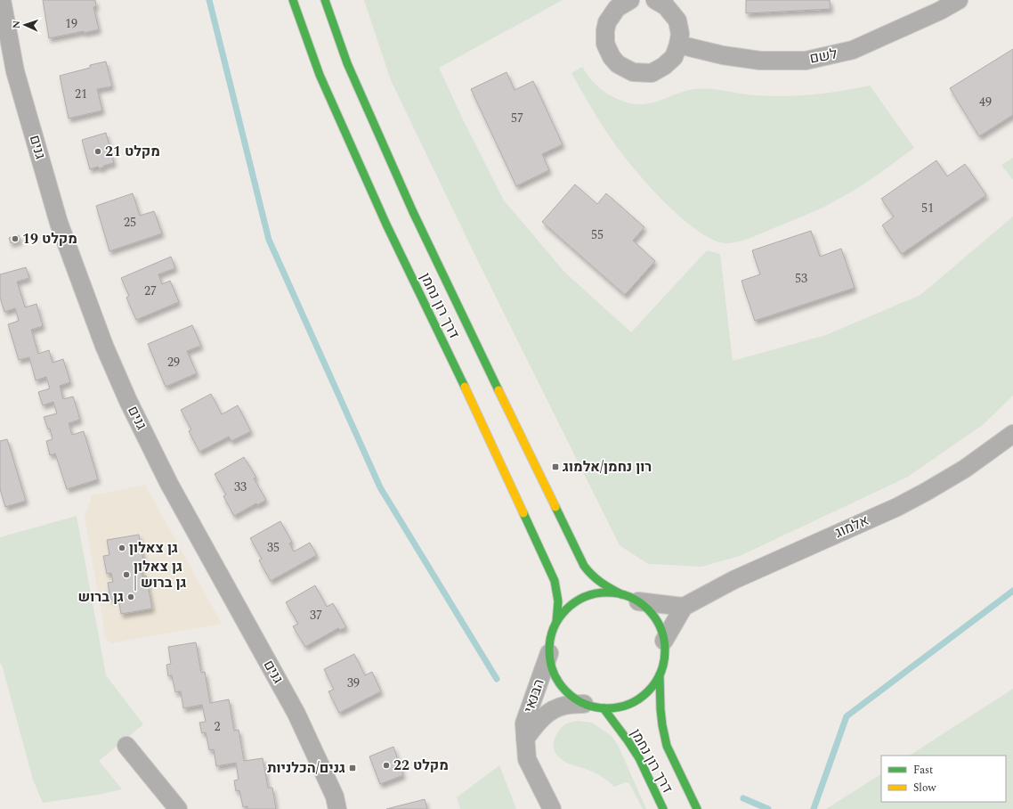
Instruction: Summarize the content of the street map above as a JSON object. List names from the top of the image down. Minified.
{"streets":{"main road":["דרך רון נחמן"],"street":["לשם","גנים","אלמוג","הבנאי"]},"crossings":[["דרך רון נחמן","הבנאי"]],"places":{"other":["מקלט 21","מקלט 19","גן צאלון","גן צאלון | גן ברוש","גן ברוש","מקלט 22"],"transit":["רון נחמן/אלמוג","גנים/הכלניות"]},"house_numbers":["19","21","49","57","51","25","55","53","27","29","33","35","37","39","2"],"legend":["Fast","Slow"],"north":"left"}
